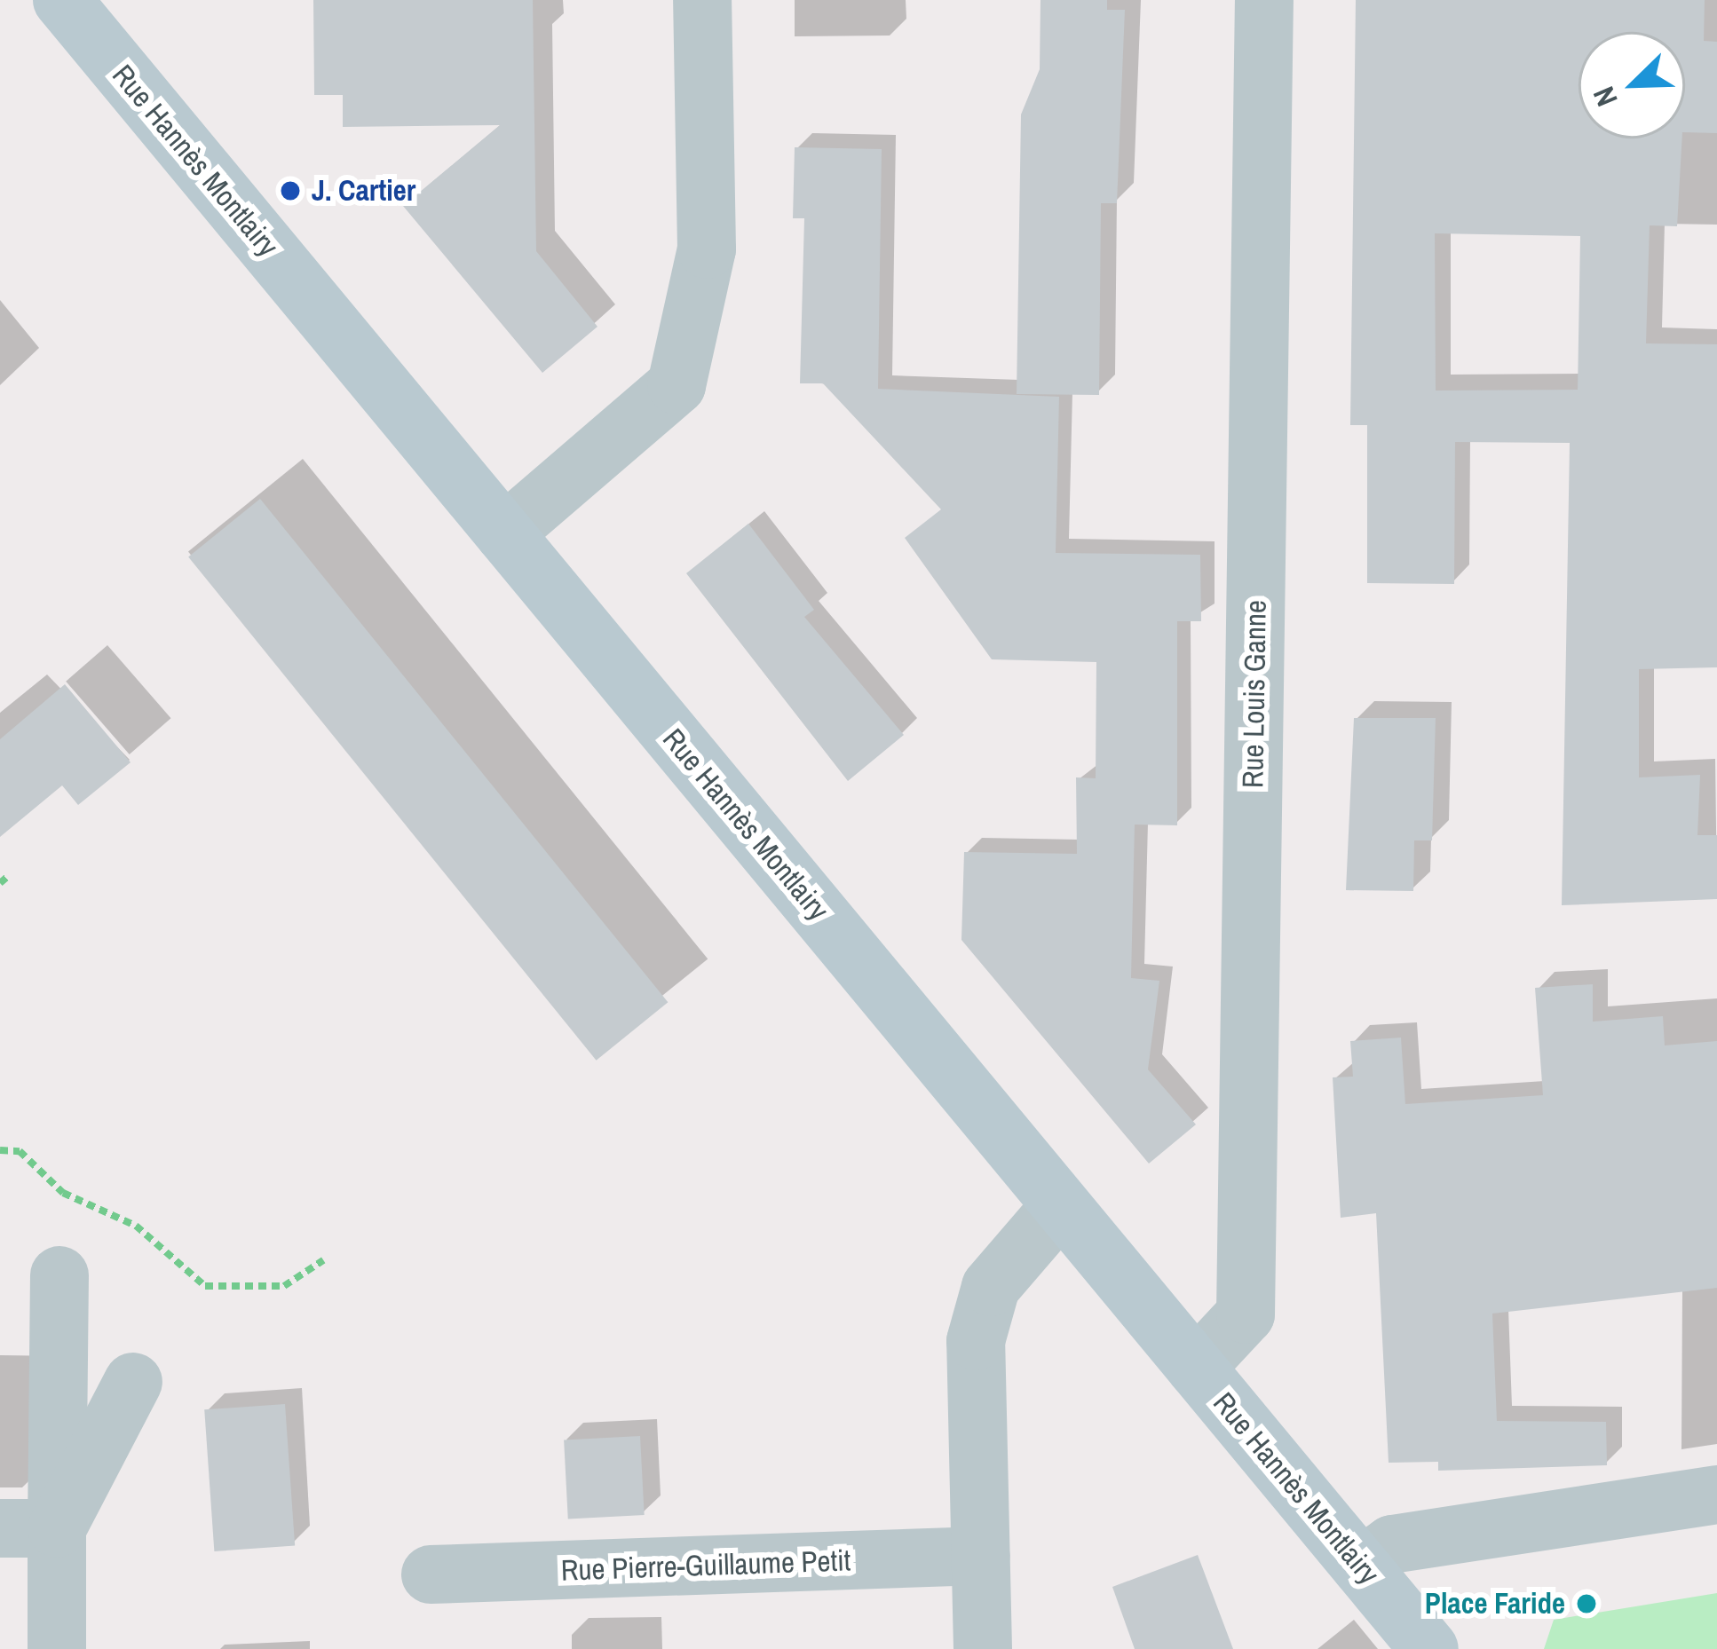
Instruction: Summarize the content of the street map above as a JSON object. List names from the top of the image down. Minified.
{"streets":{"street":["Rue Hannès Montlairy","Rue Louis Ganne","Rue Pierre-Guillaume Petit"]},"crossings":[["Rue Hannès Montlairy","Rue Louis Ganne"]],"places":["J. Cartier","Place Faride"],"north":"bottom left"}
